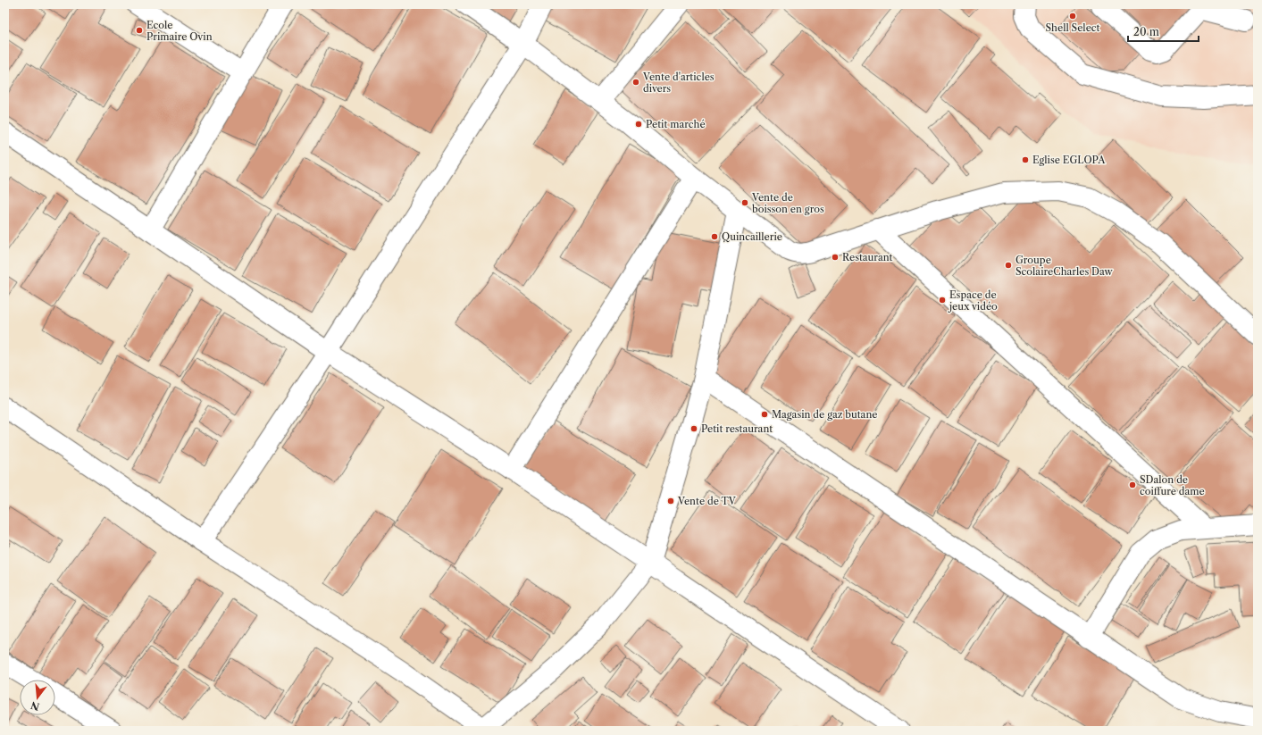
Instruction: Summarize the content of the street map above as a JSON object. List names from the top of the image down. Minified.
{"places":["Shell Select","Ecole Primaire Ovin","Vente d'articles divers","Petit marché","Eglise EGLOPA","Vente de boisson en gros","Quincaillerie","Restaurant","Groupe ScolaireCharles Daw","Espace de jeux vidéo","Magasin de gaz butane","Petit restaurant","SDalon de coiffure dame","Vente de TV"],"scale_bar":"20 m","north":"bottom"}
